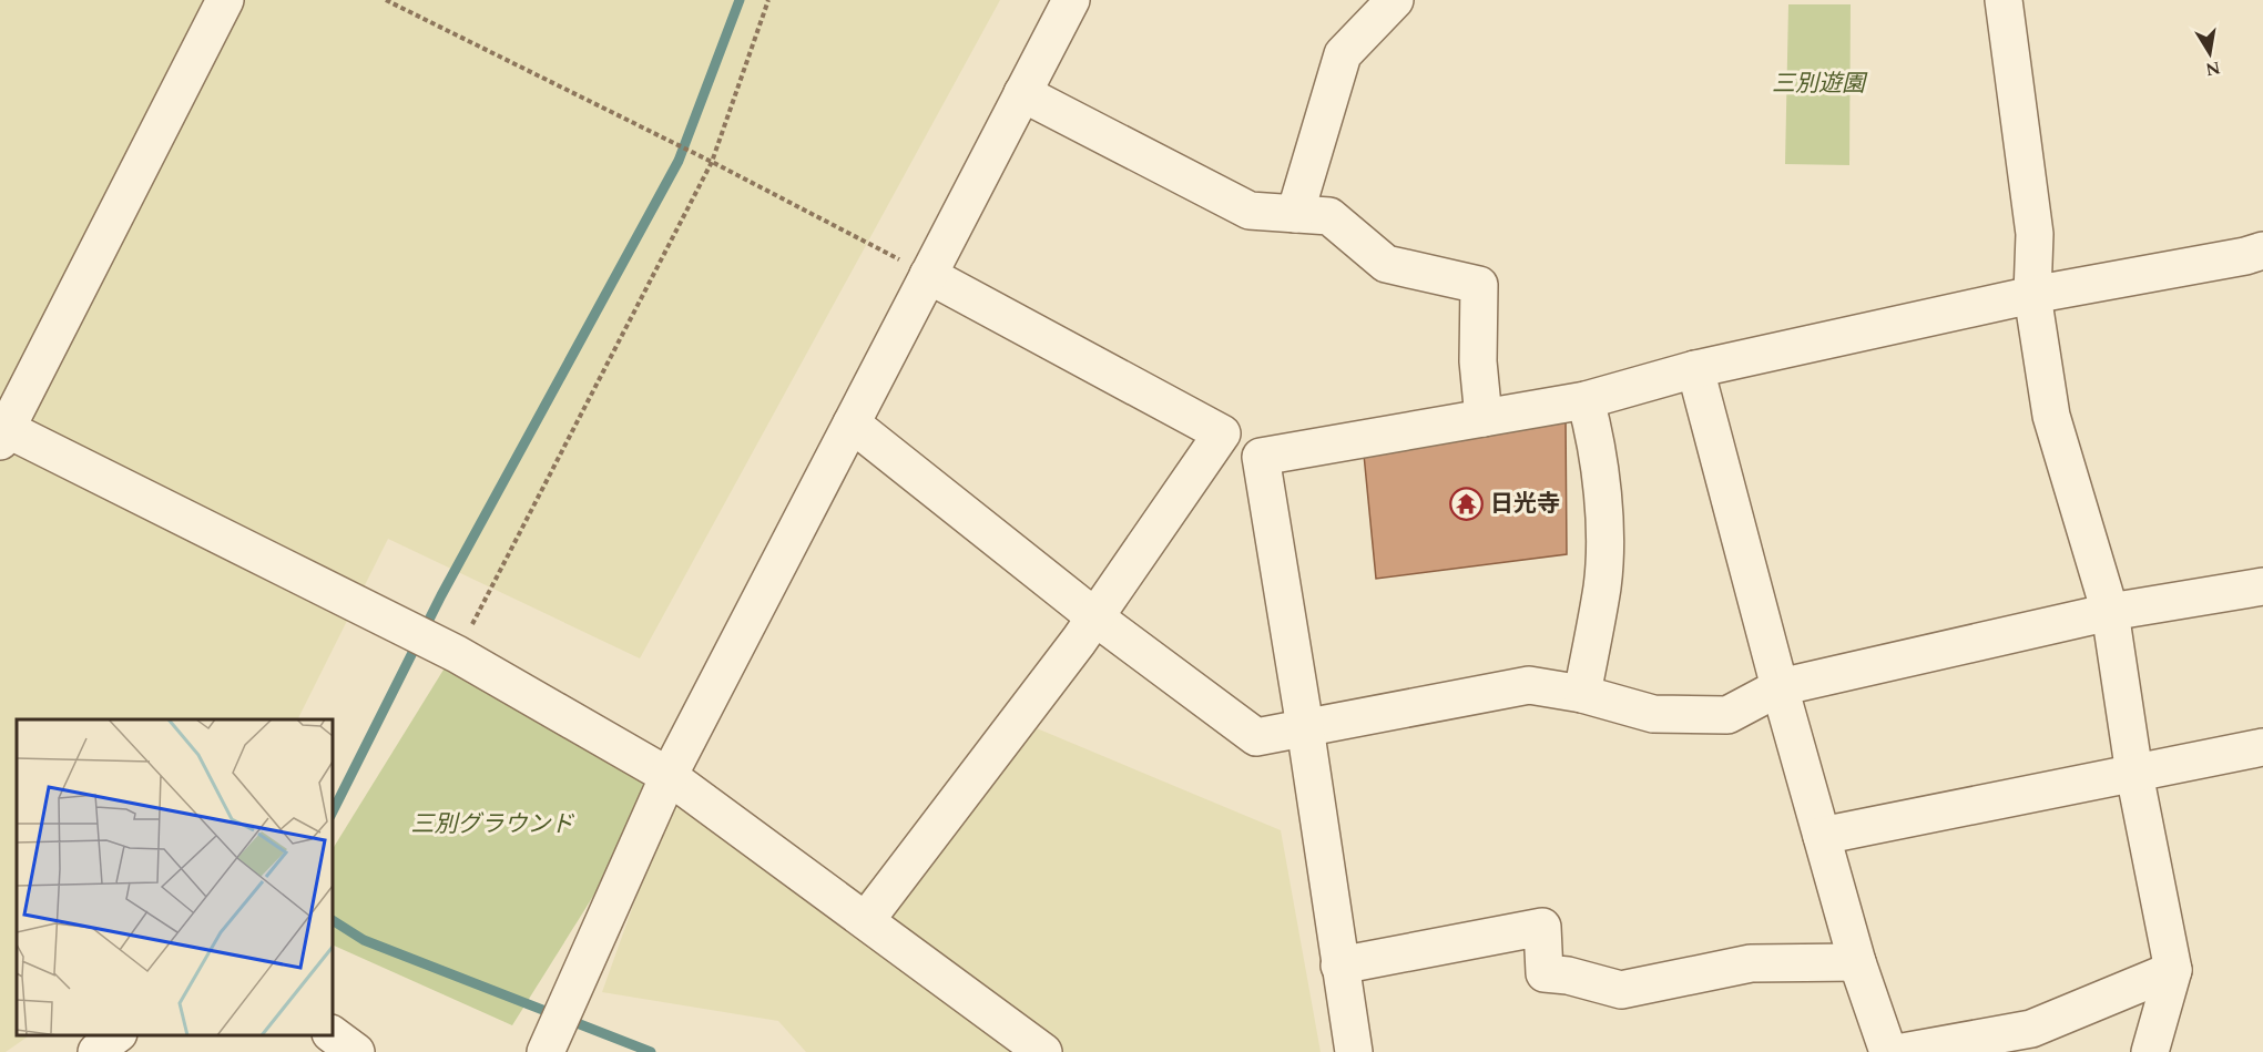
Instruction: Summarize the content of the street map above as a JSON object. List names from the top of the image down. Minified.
{"parks":["三別遊園","三別グラウンド"],"places":{"temple":["日光寺"]},"north":"bottom"}
